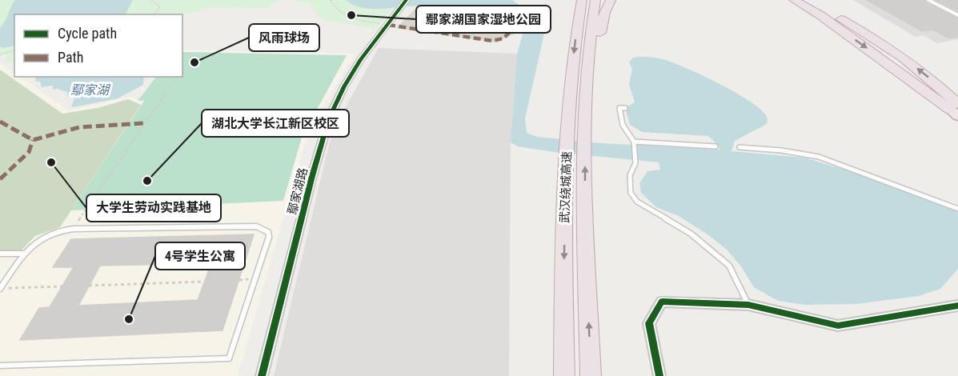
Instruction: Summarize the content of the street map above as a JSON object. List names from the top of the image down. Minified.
{"streets":{"highway":["武汉绕城高速"],"street":["鄢家湖路"]},"water":["鄢家湖"],"places":["鄢家湖国家湿地公园","风雨球场","大学生劳动实践基地","湖北大学长江新区校区","4号学生公寓"],"legend":["Cycle path","Path"]}
